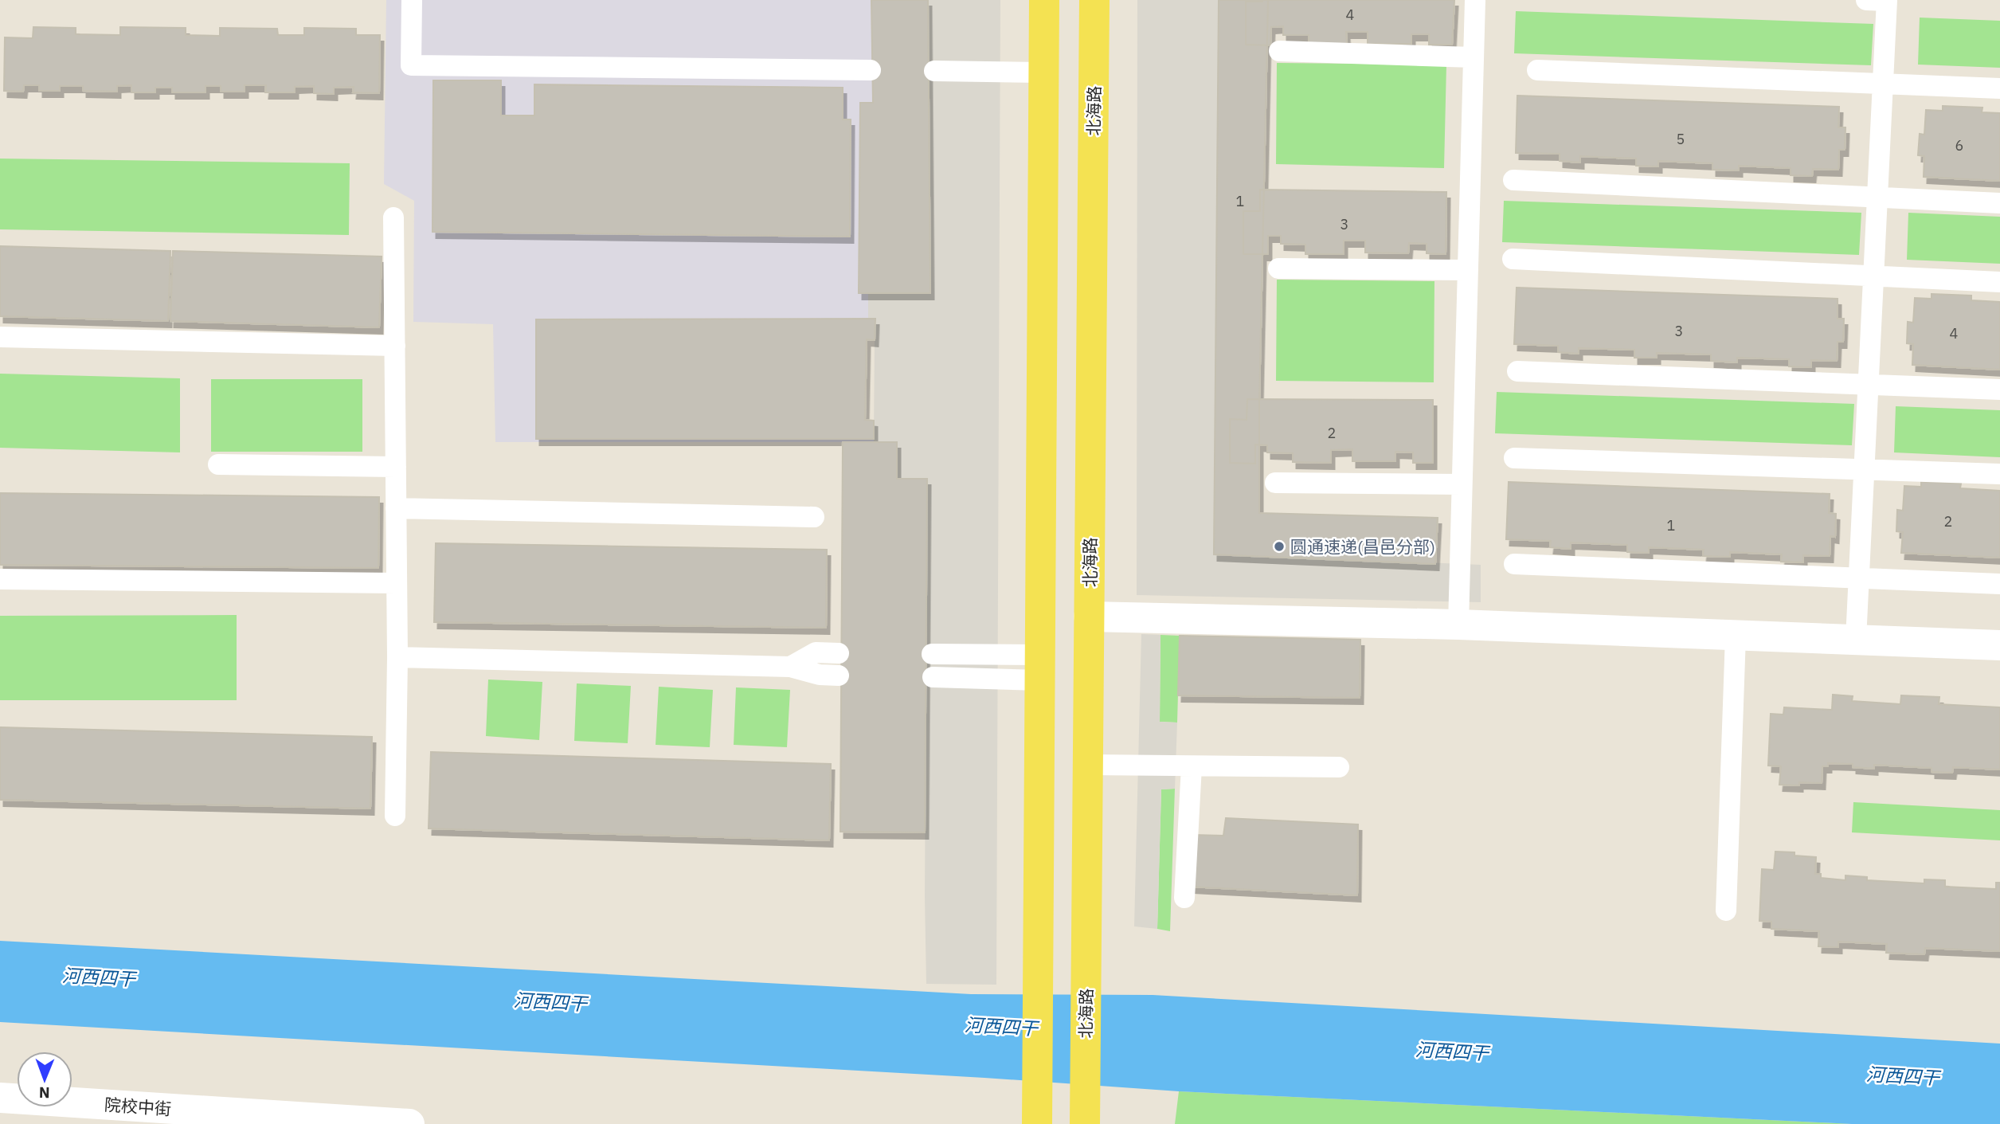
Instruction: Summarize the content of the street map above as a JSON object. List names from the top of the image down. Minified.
{"streets":{"main road":["北海路"],"street":["院校中街"]},"water":["河西四干"],"places":["圆通速递(昌邑分部)"],"house_numbers":["4","5","6","1","3","3","4","2","2","1"],"north":"bottom"}
